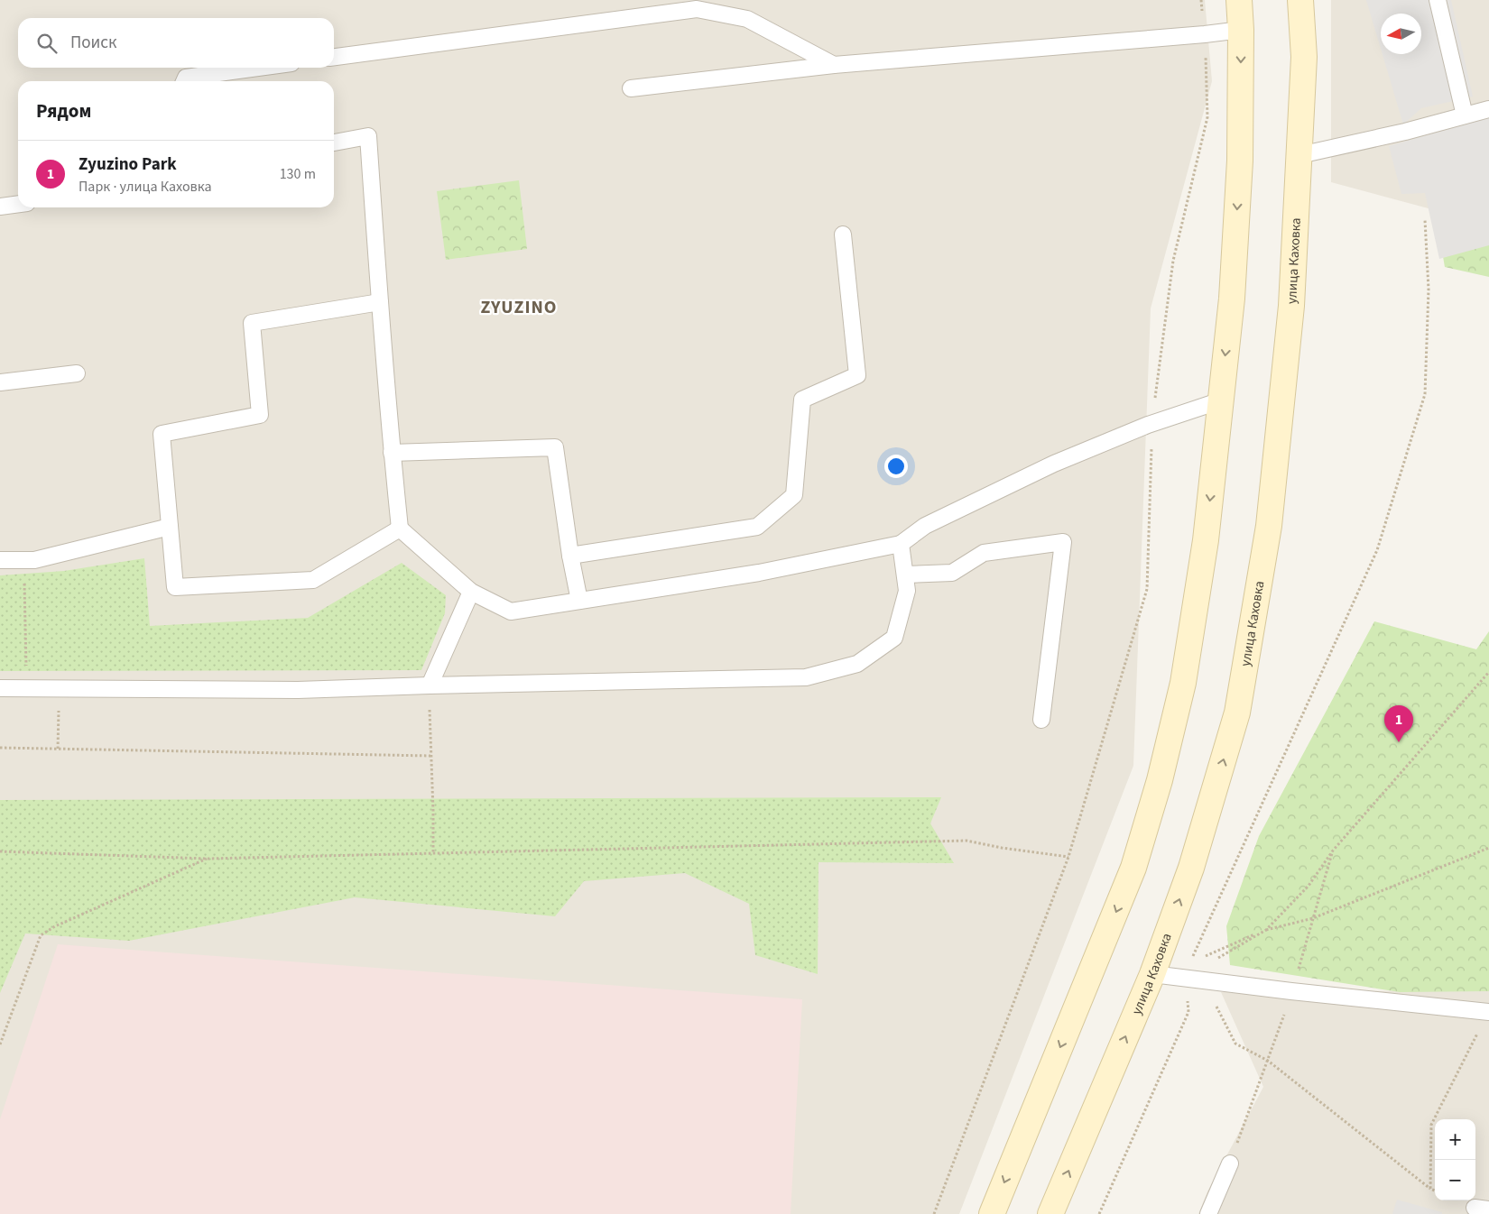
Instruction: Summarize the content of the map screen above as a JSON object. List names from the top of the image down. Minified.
{"streets":{"main road":["улица Каховка"]},"districts":["ZYUZINO"],"north":"left","page":{"search":"Поиск","heading":"Рядом","list":[{"mark":"1","name":"Zyuzino Park","note":"Парк · улица Каховка","value":"130 m"}],"pins":"1","map_buttons":["+","−"]}}
